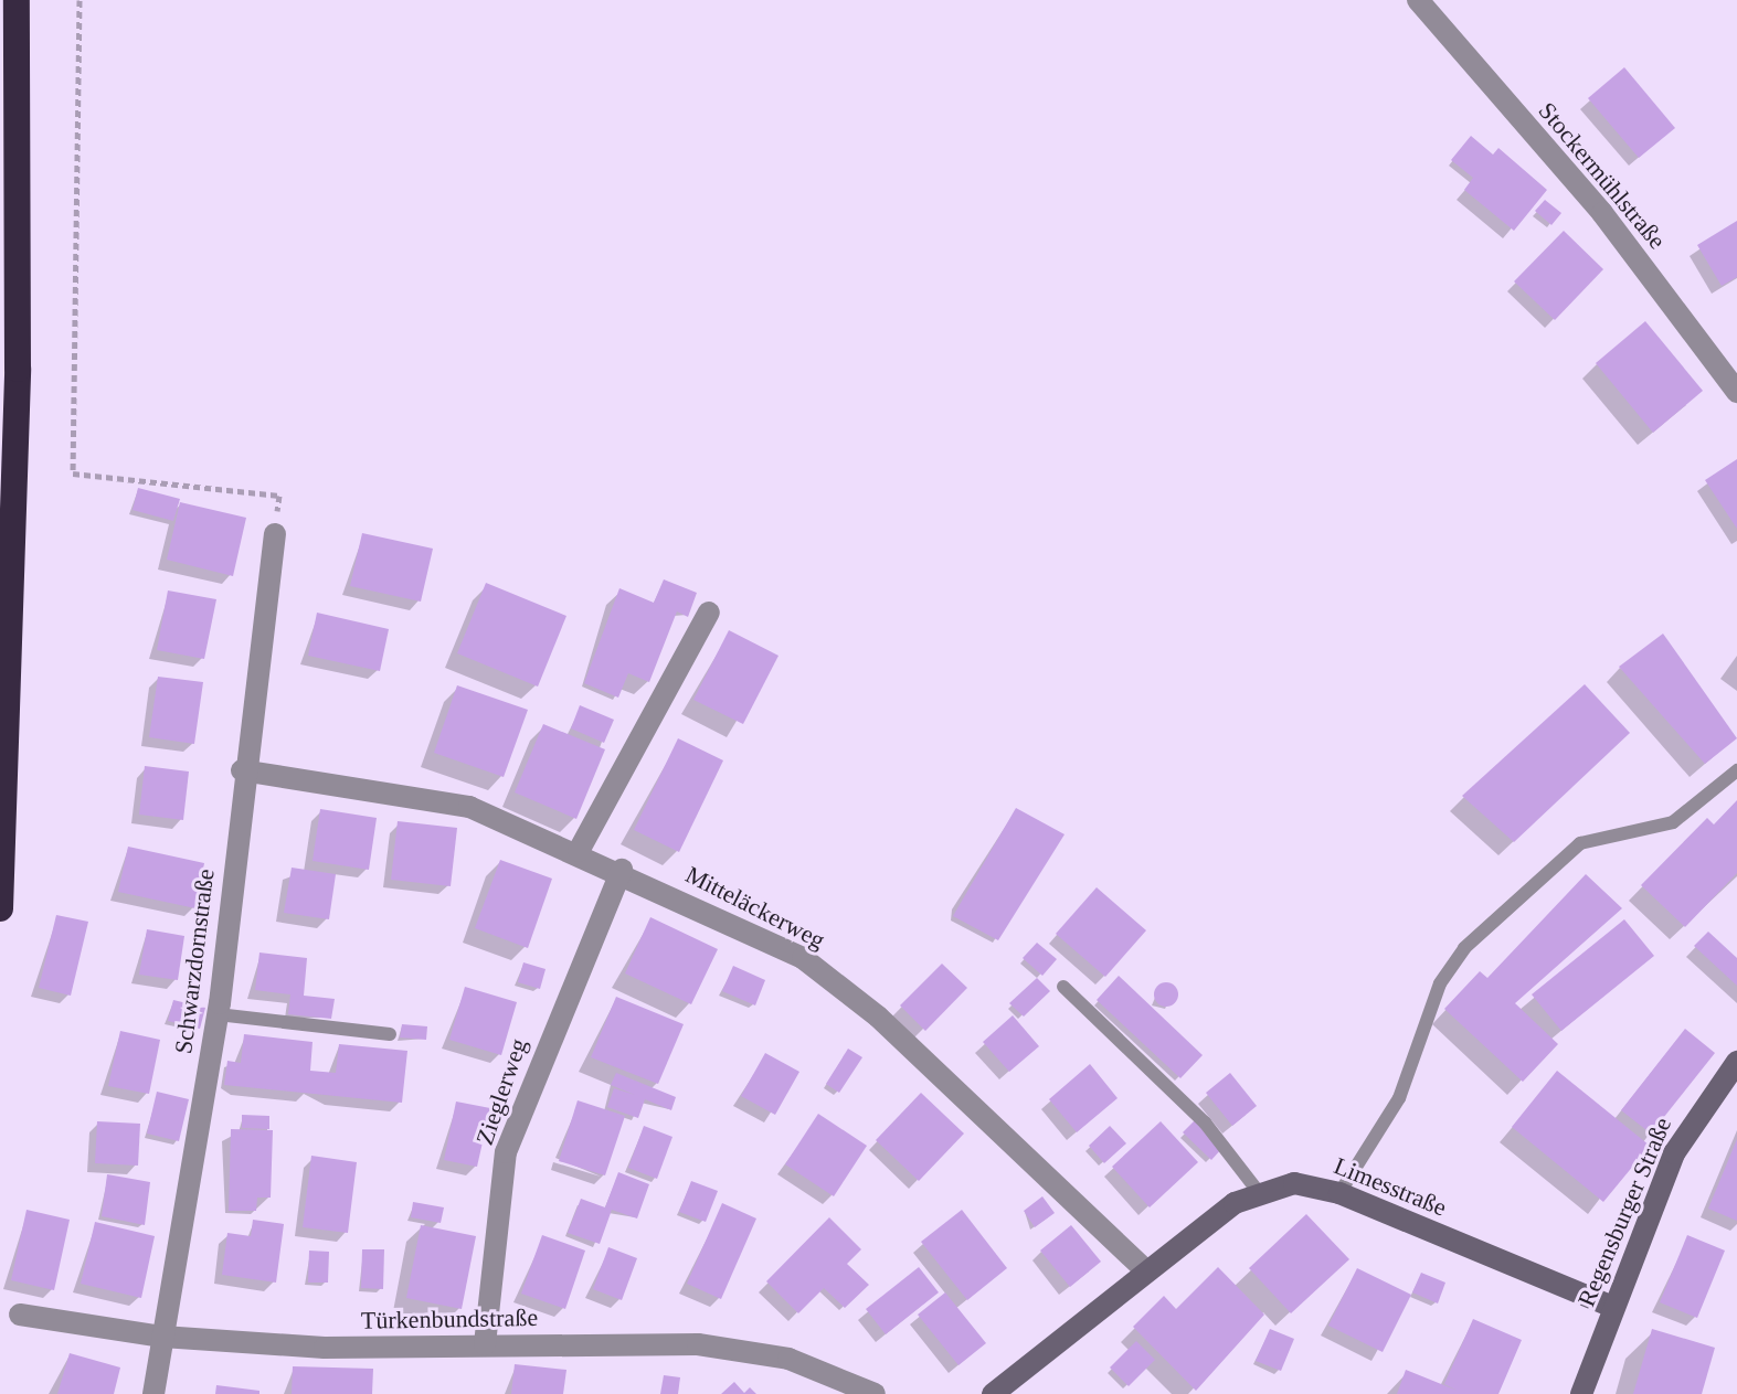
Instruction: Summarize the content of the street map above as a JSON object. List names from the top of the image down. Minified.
{"streets":{"street":["Stockermühlstraße","Mitteläckerweg","Schwarzdornstraße","Zieglerweg","Limesstraße","Regensburger Straße","Türkenbundstraße"]},"crossings":[["Mitteläckerweg","Schwarzdornstraße"],["Mitteläckerweg","Zieglerweg"],["Mitteläckerweg","Limesstraße"],["Schwarzdornstraße","Türkenbundstraße"],["Zieglerweg","Türkenbundstraße"],["Limesstraße","Regensburger Straße"]]}
